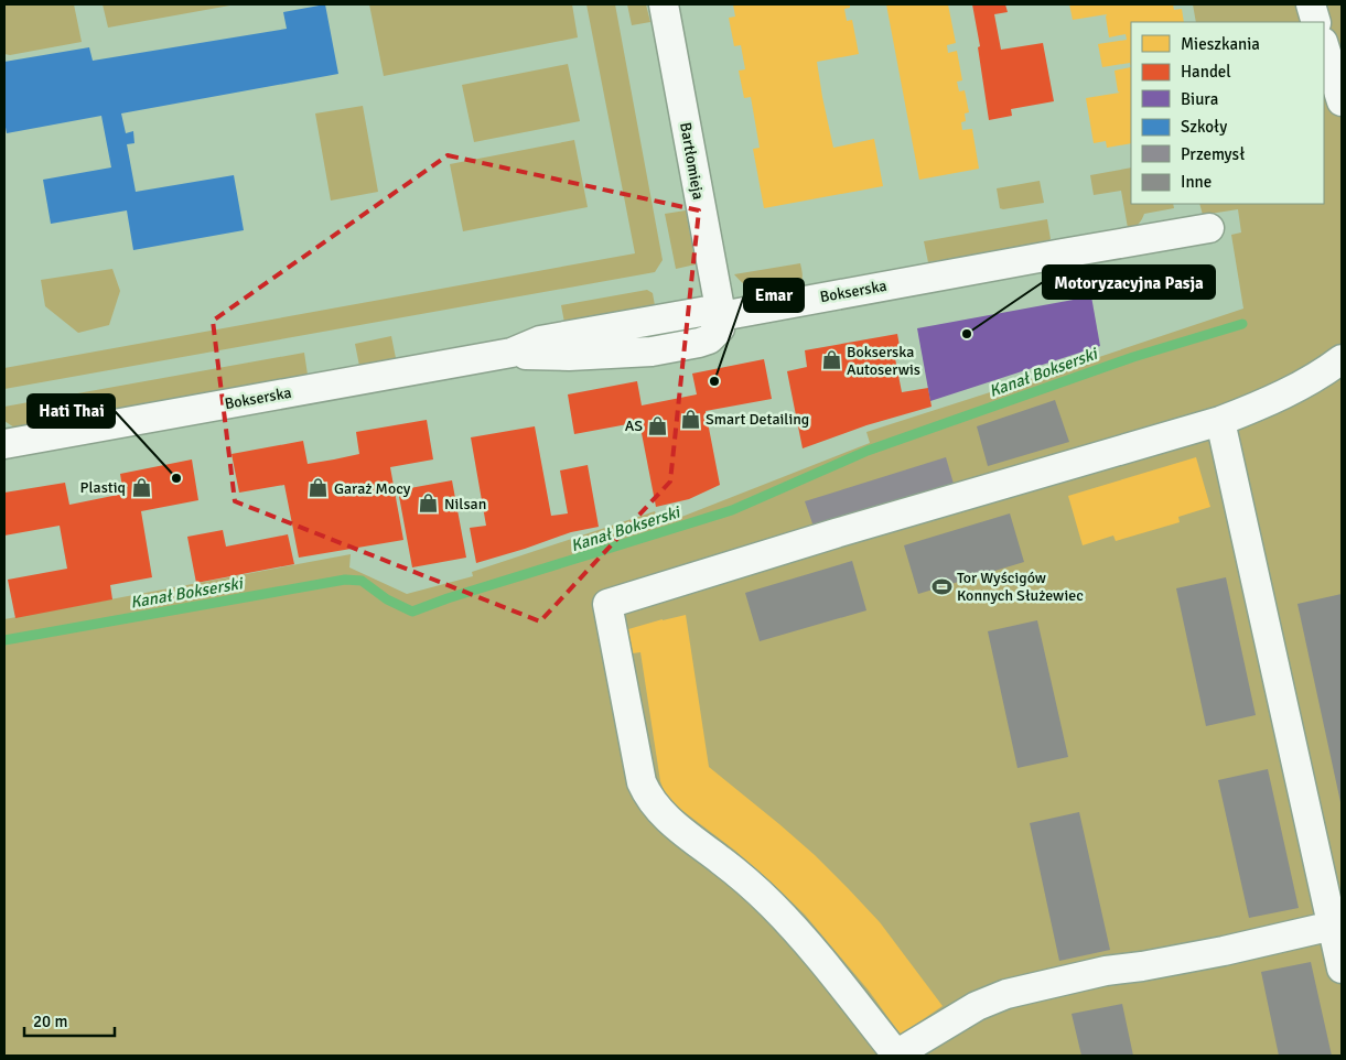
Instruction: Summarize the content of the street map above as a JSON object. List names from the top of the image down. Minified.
{"streets":{"street":["Bartłomieja","Bokserska"]},"crossings":[["Bartłomieja","Bokserska"]],"water":["Kanał Bokserski"],"places":{"other":["Motoryzacyjna Pasja","Emar","Hati Thai"],"shop":["Bokserska Autoserwis","Smart Detailing","AS","Plastiq","Garaż Mocy","Nilsan"],"sports":["Tor Wyścigów Konnych Służewiec"]},"legend":["Mieszkania","Handel","Biura","Szkoły","Przemysł","Inne"],"scale_bar":"20 m"}
